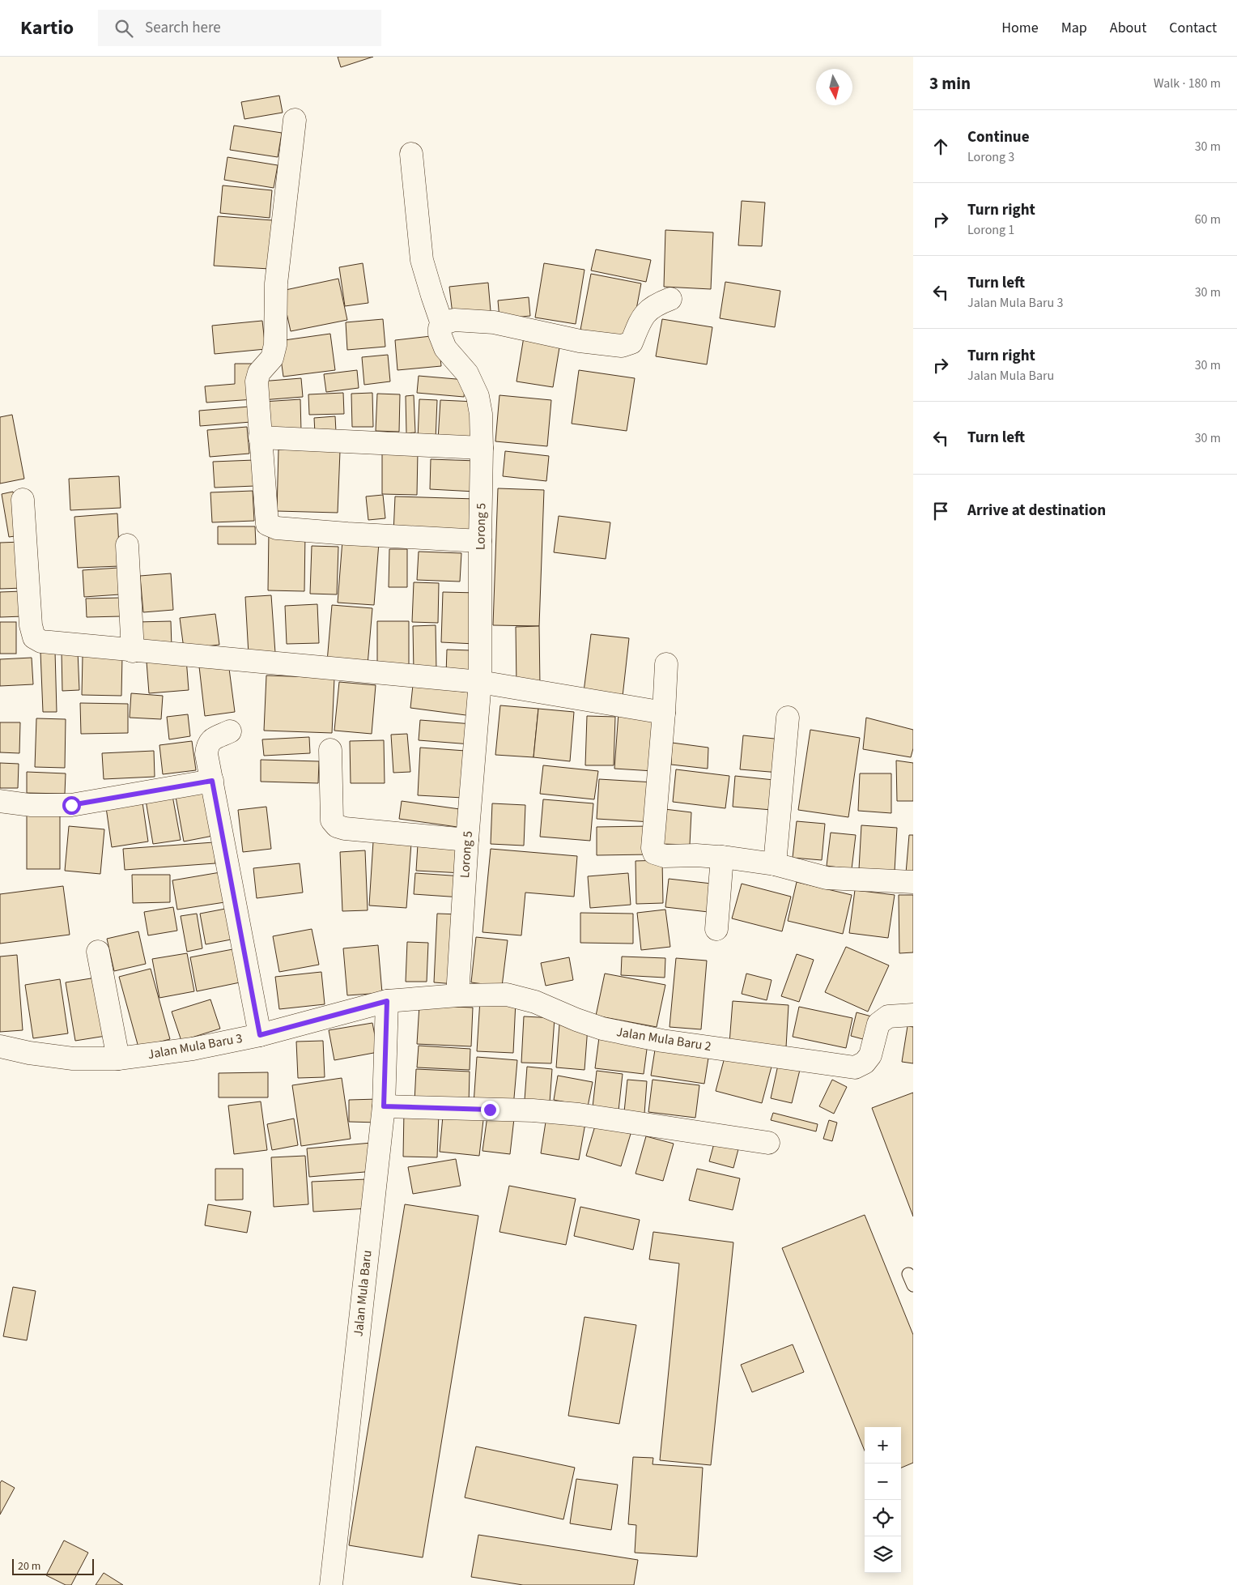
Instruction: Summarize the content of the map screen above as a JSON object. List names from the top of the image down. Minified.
{"streets":{"street":["Lorong 5","Jalan Mula Baru 2","Jalan Mula Baru 3","Jalan Mula Baru"]},"crossings":[["Lorong 5","Jalan Mula Baru 2"],["Jalan Mula Baru 2","Jalan Mula Baru 3"],["Jalan Mula Baru 2","Jalan Mula Baru"],["Jalan Mula Baru 3","Jalan Mula Baru"]],"scale_bar":"20 m","north":"bottom","page":{"header":"Kartio","search":"Search here","nav":["Home","Map","About","Contact"],"heading":["3 min","Walk · 180 m"],"list":[["Continue","Lorong 3","30 m"],["Turn right","Lorong 1","60 m"],["Turn left","Jalan Mula Baru 3","30 m"],["Turn right","Jalan Mula Baru","30 m"],["Turn left","30 m"],"Arrive at destination"],"map_buttons":["+","−"],"scale":"20 m"}}
